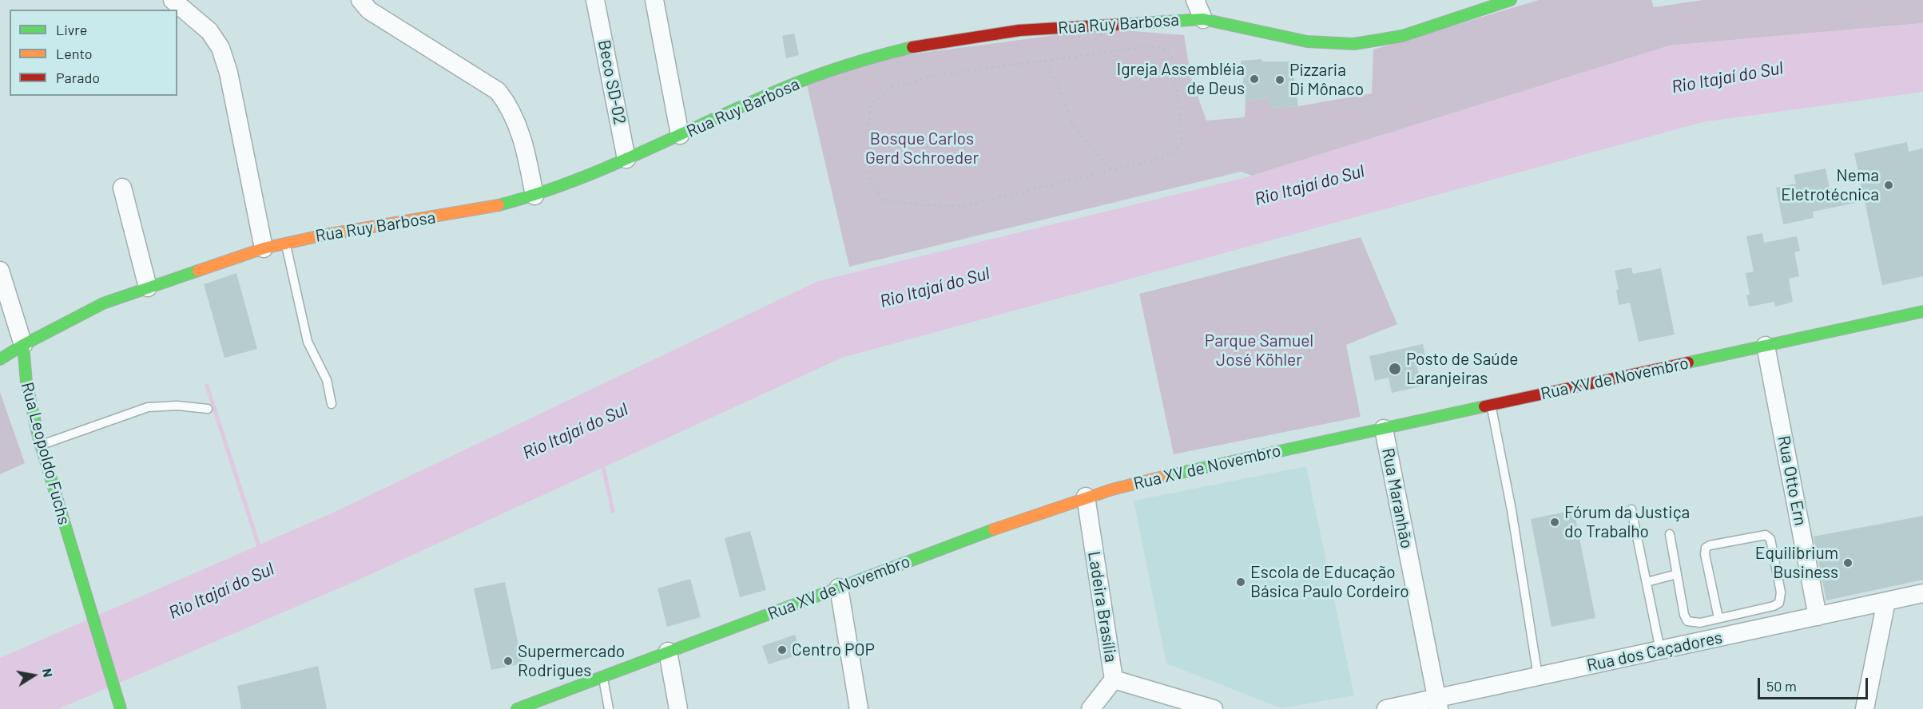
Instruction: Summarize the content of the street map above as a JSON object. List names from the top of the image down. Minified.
{"streets":{"main road":["Rua Ruy Barbosa","Rua XV de Novembro","Rua Leopoldo Fuchs"],"street":["Beco SD-02","Rua Otto Ern","Rua Maranhão","Ladeira Brasília","Rua dos Caçadores"]},"crossings":[["Rua Ruy Barbosa","Beco SD-02"],["Rua Ruy Barbosa","Rua Leopoldo Fuchs"],["Rua XV de Novembro","Rua Otto Ern"],["Rua XV de Novembro","Rua Maranhão"],["Rua XV de Novembro","Ladeira Brasília"],["Rua Otto Ern","Rua dos Caçadores"],["Rua Maranhão","Rua dos Caçadores"]],"water":["Rio Itajaí do Sul"],"parks":["Bosque Carlos Gerd Schroeder","Parque Samuel José Köhler"],"places":["Igreja Assembléia de Deus","Pizzaria Di Mônaco","Nema Eletrotécnica","Posto de Saúde Laranjeiras","Fórum da Justiça do Trabalho","Equilibrium Business","Escola de Educação Básica Paulo Cordeiro","Centro POP","Supermercado Rodrigues"],"legend":["Livre","Lento","Parado"],"scale_bar":"50 m","north":"right"}
